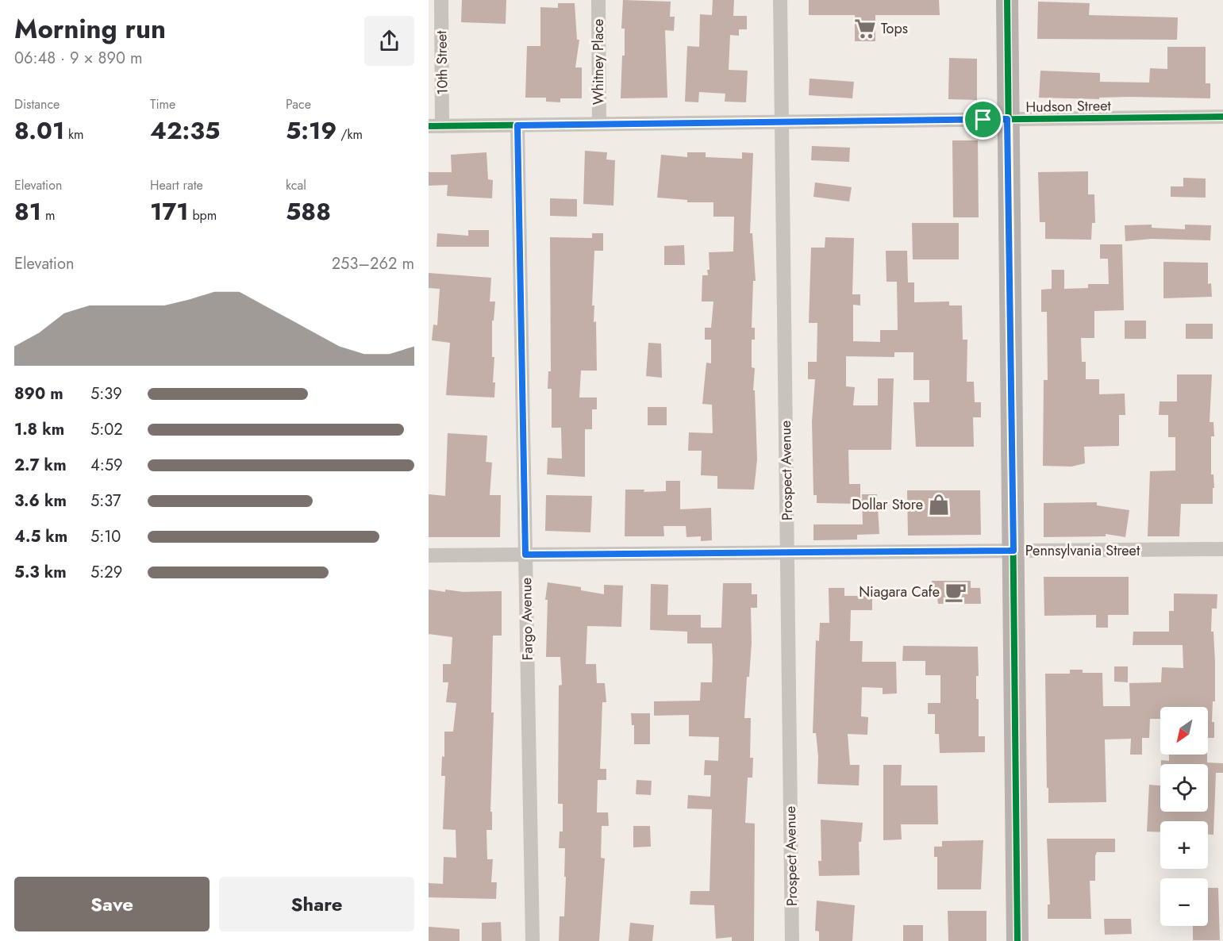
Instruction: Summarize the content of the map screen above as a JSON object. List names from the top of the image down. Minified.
{"streets":{"street":["Whitney Place","10th Street","Hudson Street","Prospect Avenue","Pennsylvania Street","Fargo Avenue"]},"crossings":[["Whitney Place","Hudson Street"],["10th Street","Hudson Street"],["Hudson Street","Prospect Avenue"],["Hudson Street","Fargo Avenue"],["Prospect Avenue","Pennsylvania Street"],["Pennsylvania Street","Fargo Avenue"]],"places":{"supermarket":["Tops"],"shop":["Dollar Store"],"cafe":["Niagara Cafe"]},"north":"bottom left","page":{"heading":["Morning run","06:48 · 9 × 890 m"],"stats":[["Distance","8.01 km"],["Time","42:35"],["Pace","5:19 /km"],["Elevation","81 m"],["Heart rate","171 bpm"],["kcal","588"]],"chart":["Elevation","253–262 m"],"list":[{"name":"890 m","note":"5:39"},{"name":"1.8 km","note":"5:02"},{"name":"2.7 km","note":"4:59"},{"name":"3.6 km","note":"5:37"},{"name":"4.5 km","note":"5:10"},{"name":"5.3 km","note":"5:29"}],"map_buttons":["+","−"],"buttons":["Save","Share"]}}
